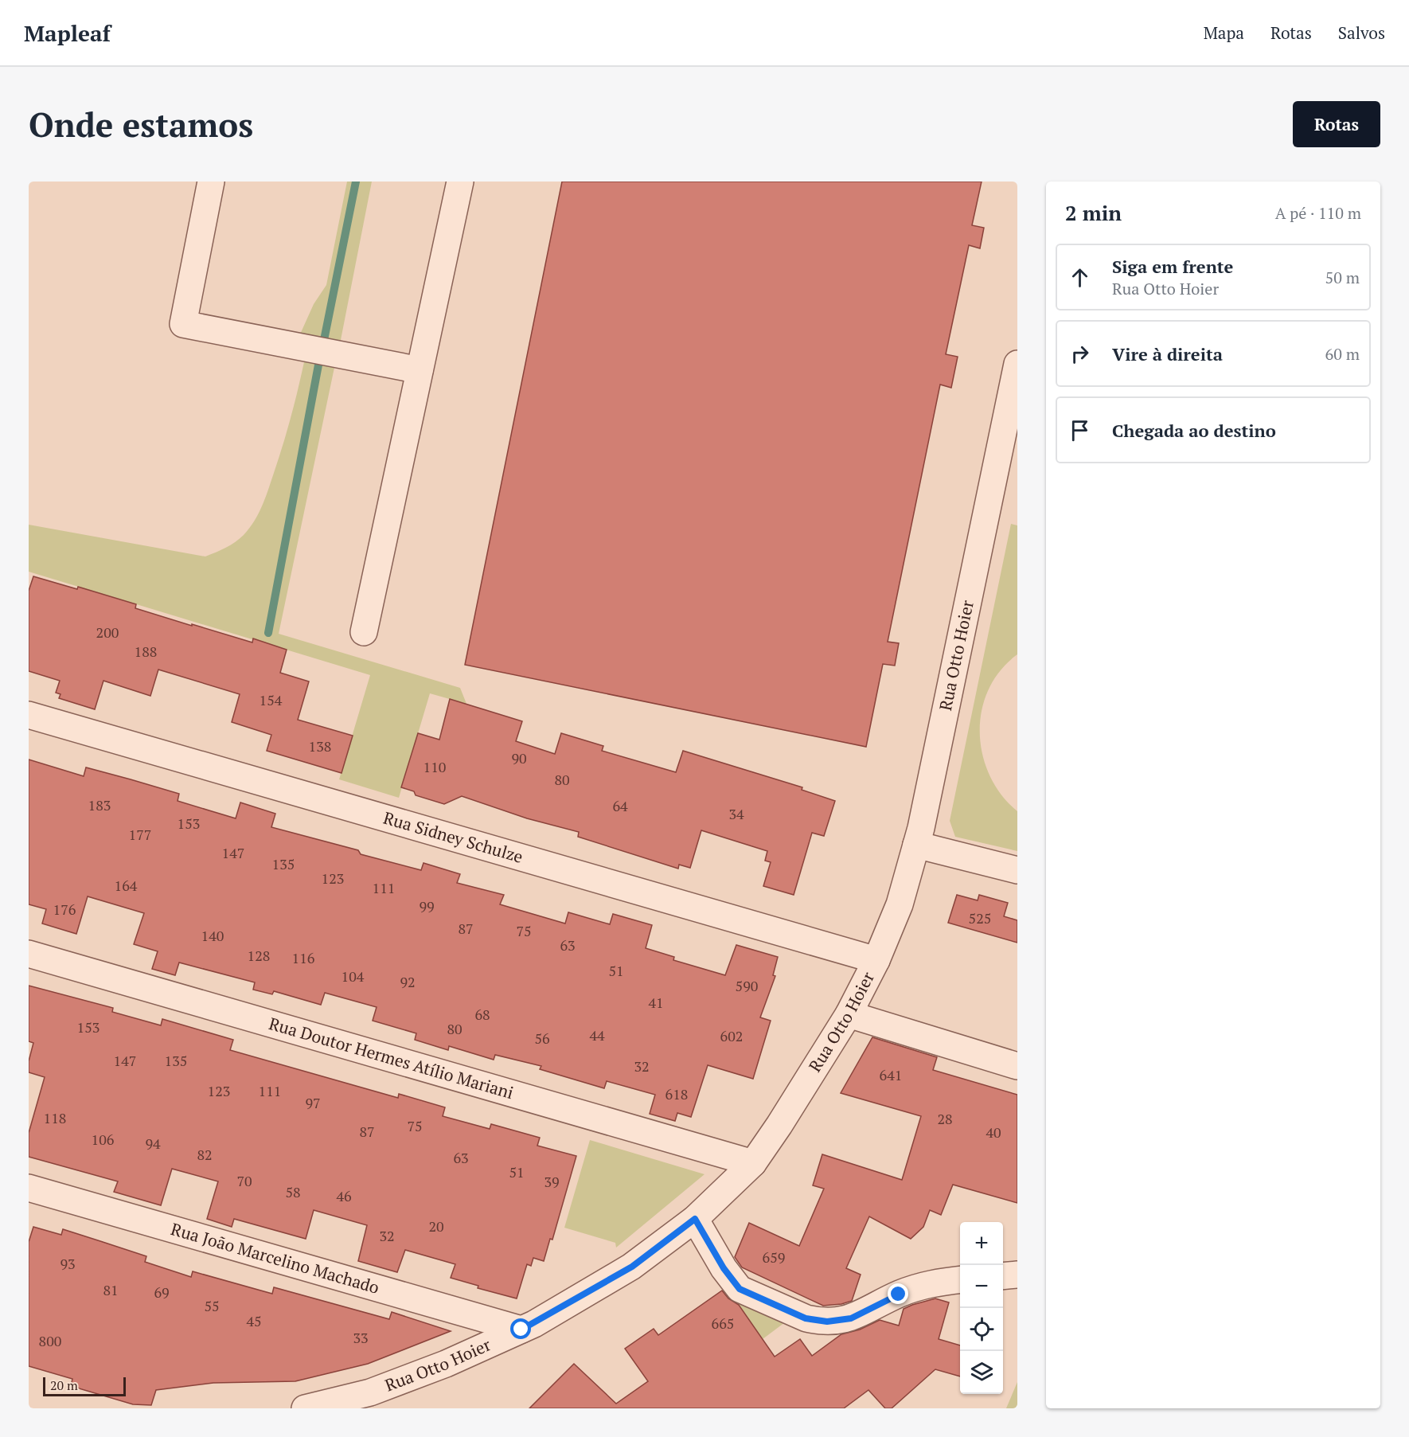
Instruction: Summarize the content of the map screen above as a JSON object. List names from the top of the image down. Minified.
{"streets":{"street":["Rua Otto Hoier","Rua Sidney Schulze","Rua Doutor Hermes Atílio Mariani","Rua João Marcelino Machado"]},"crossings":[["Rua Otto Hoier","Rua Sidney Schulze"],["Rua Otto Hoier","Rua Doutor Hermes Atílio Mariani"],["Rua Otto Hoier","Rua João Marcelino Machado"]],"house_numbers":["200","188","154","138","90","110","80","183","64","34","153","177","147","135","123","164","111","99","176","525","87","75","140","63","128","116","51","104","92","590","41","68","153","80","44","602","56","147","135","32","641","123","111","618","97","118","28","75","87","40","106","94","82","63","51","70","39","58","46","20","32","659","93","81","69","55","45","665","33","800"],"scale_bar":"20 m","page":{"header":"Mapleaf","nav":["Mapa","Rotas","Salvos"],"buttons":"Rotas","title":"Onde estamos","heading":["2 min","A pé · 110 m"],"list":[["Siga em frente","Rua Otto Hoier","50 m"],["Vire à direita","60 m"],"Chegada ao destino"],"map_buttons":["+","−"],"scale":"20 m"}}
